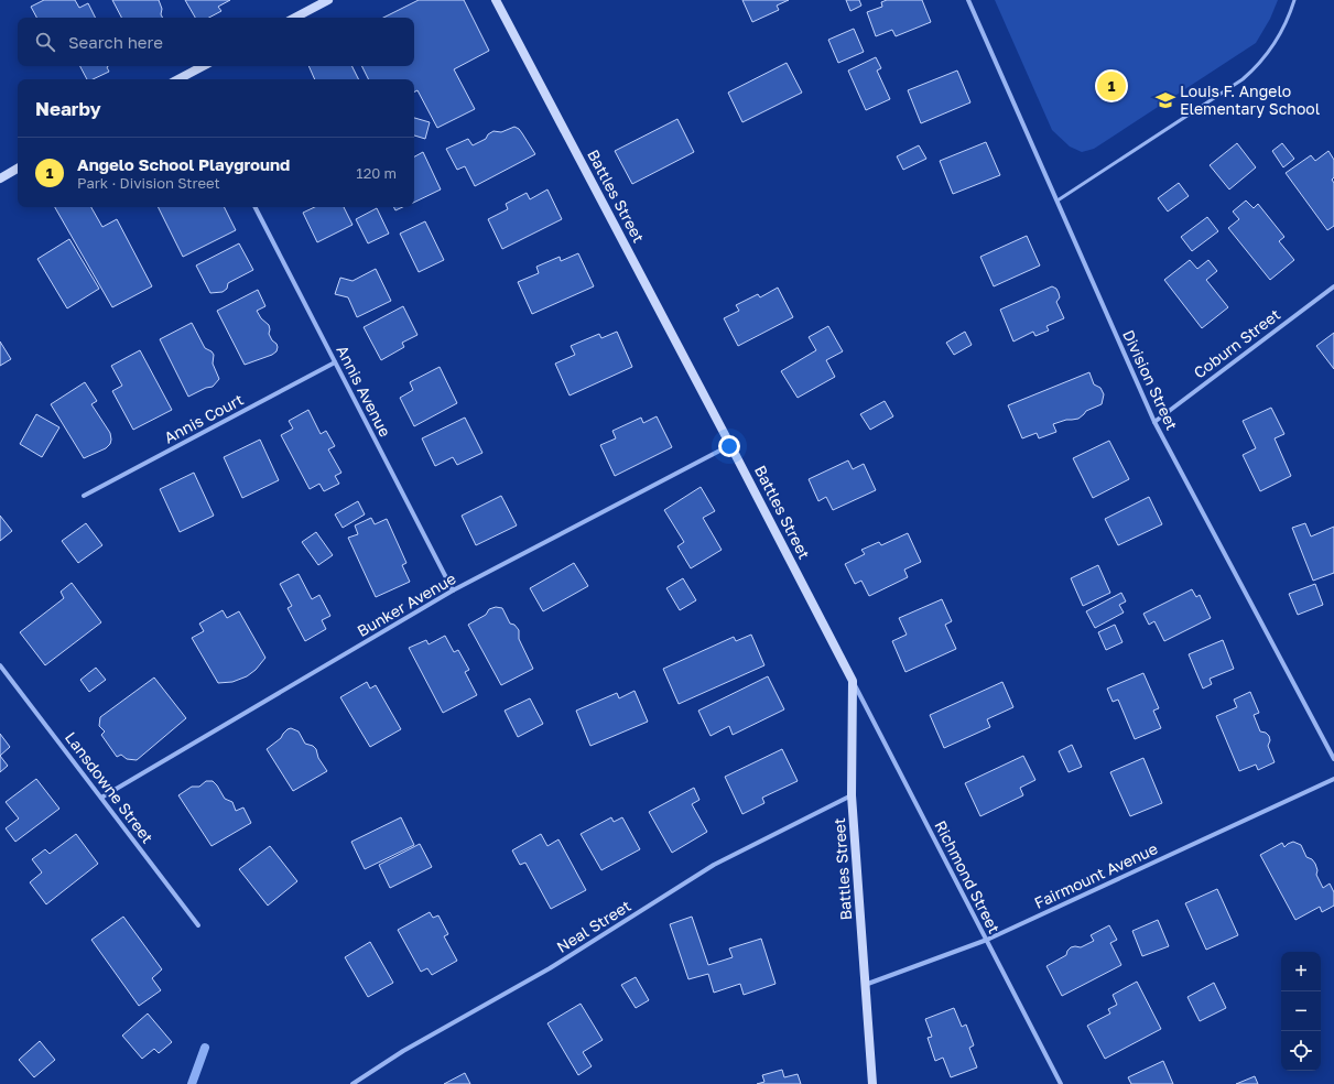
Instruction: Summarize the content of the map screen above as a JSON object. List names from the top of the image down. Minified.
{"streets":{"street":["Battles Street","Coburn Street","Division Street","Annis Avenue","Annis Court","Bunker Avenue","Lansdowne Street","Fairmount Avenue","Richmond Street","Neal Street"]},"crossings":[["Battles Street","Bunker Avenue"],["Battles Street","Fairmount Avenue"],["Battles Street","Richmond Street"],["Battles Street","Neal Street"],["Coburn Street","Division Street"],["Annis Avenue","Annis Court"],["Annis Avenue","Bunker Avenue"],["Bunker Avenue","Lansdowne Street"],["Fairmount Avenue","Richmond Street"]],"places":{"school or university":["Louis F. Angelo Elementary School"]},"page":{"search":"Search here","pins":"1","heading":"Nearby","list":[{"mark":"1","name":"Angelo School Playground","note":"Park · Division Street","value":"120 m"}],"map_buttons":["+","−"]}}
